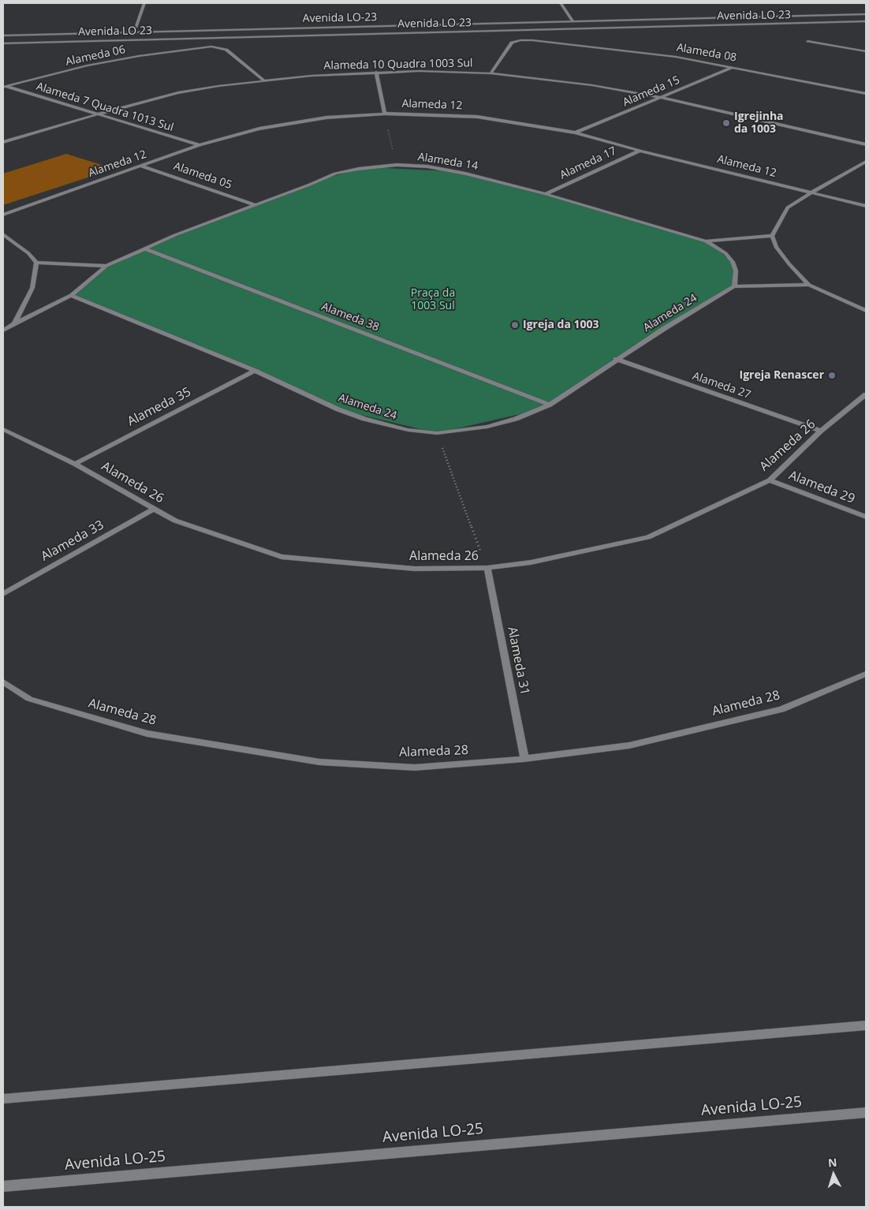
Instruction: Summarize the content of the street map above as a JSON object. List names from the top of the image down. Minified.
{"streets":{"street":["Avenida LO 23","Avenida LO-23","Alameda 08","Alameda 06","Alameda 10 Quadra 1003 Sul","Alameda 15","Alameda 12","Alameda 7 Quadra 1013 Sul","Alameda 14","Alameda 17","Alameda 05","Alameda 24","Alameda 38","Alameda 27","Alameda 35","Alameda 26","Alameda 29","Alameda 33","Alameda 31","Alameda 28","Avenida LO-25"]},"crossings":[["Alameda 08","Alameda 10 Quadra 1003 Sul"],["Alameda 08","Alameda 15"],["Alameda 06","Alameda 10 Quadra 1003 Sul"],["Alameda 06","Alameda 7 Quadra 1013 Sul"],["Alameda 10 Quadra 1003 Sul","Alameda 15"],["Alameda 10 Quadra 1003 Sul","Alameda 7 Quadra 1013 Sul"],["Alameda 15","Alameda 12"],["Alameda 12","Alameda 7 Quadra 1013 Sul"],["Alameda 12","Alameda 17"],["Alameda 12","Alameda 05"],["Alameda 14","Alameda 17"],["Alameda 14","Alameda 05"],["Alameda 14","Alameda 24"],["Alameda 14","Alameda 38"],["Alameda 24","Alameda 38"],["Alameda 24","Alameda 27"],["Alameda 24","Alameda 35"],["Alameda 27","Alameda 26"],["Alameda 35","Alameda 26"],["Alameda 26","Alameda 29"],["Alameda 26","Alameda 33"],["Alameda 26","Alameda 31"],["Alameda 31","Alameda 28"]],"parks":["Praça da 1003 Sul"],"places":["Igrejinha da 1003","Igreja da 1003","Igreja Renascer"],"north":"top"}
